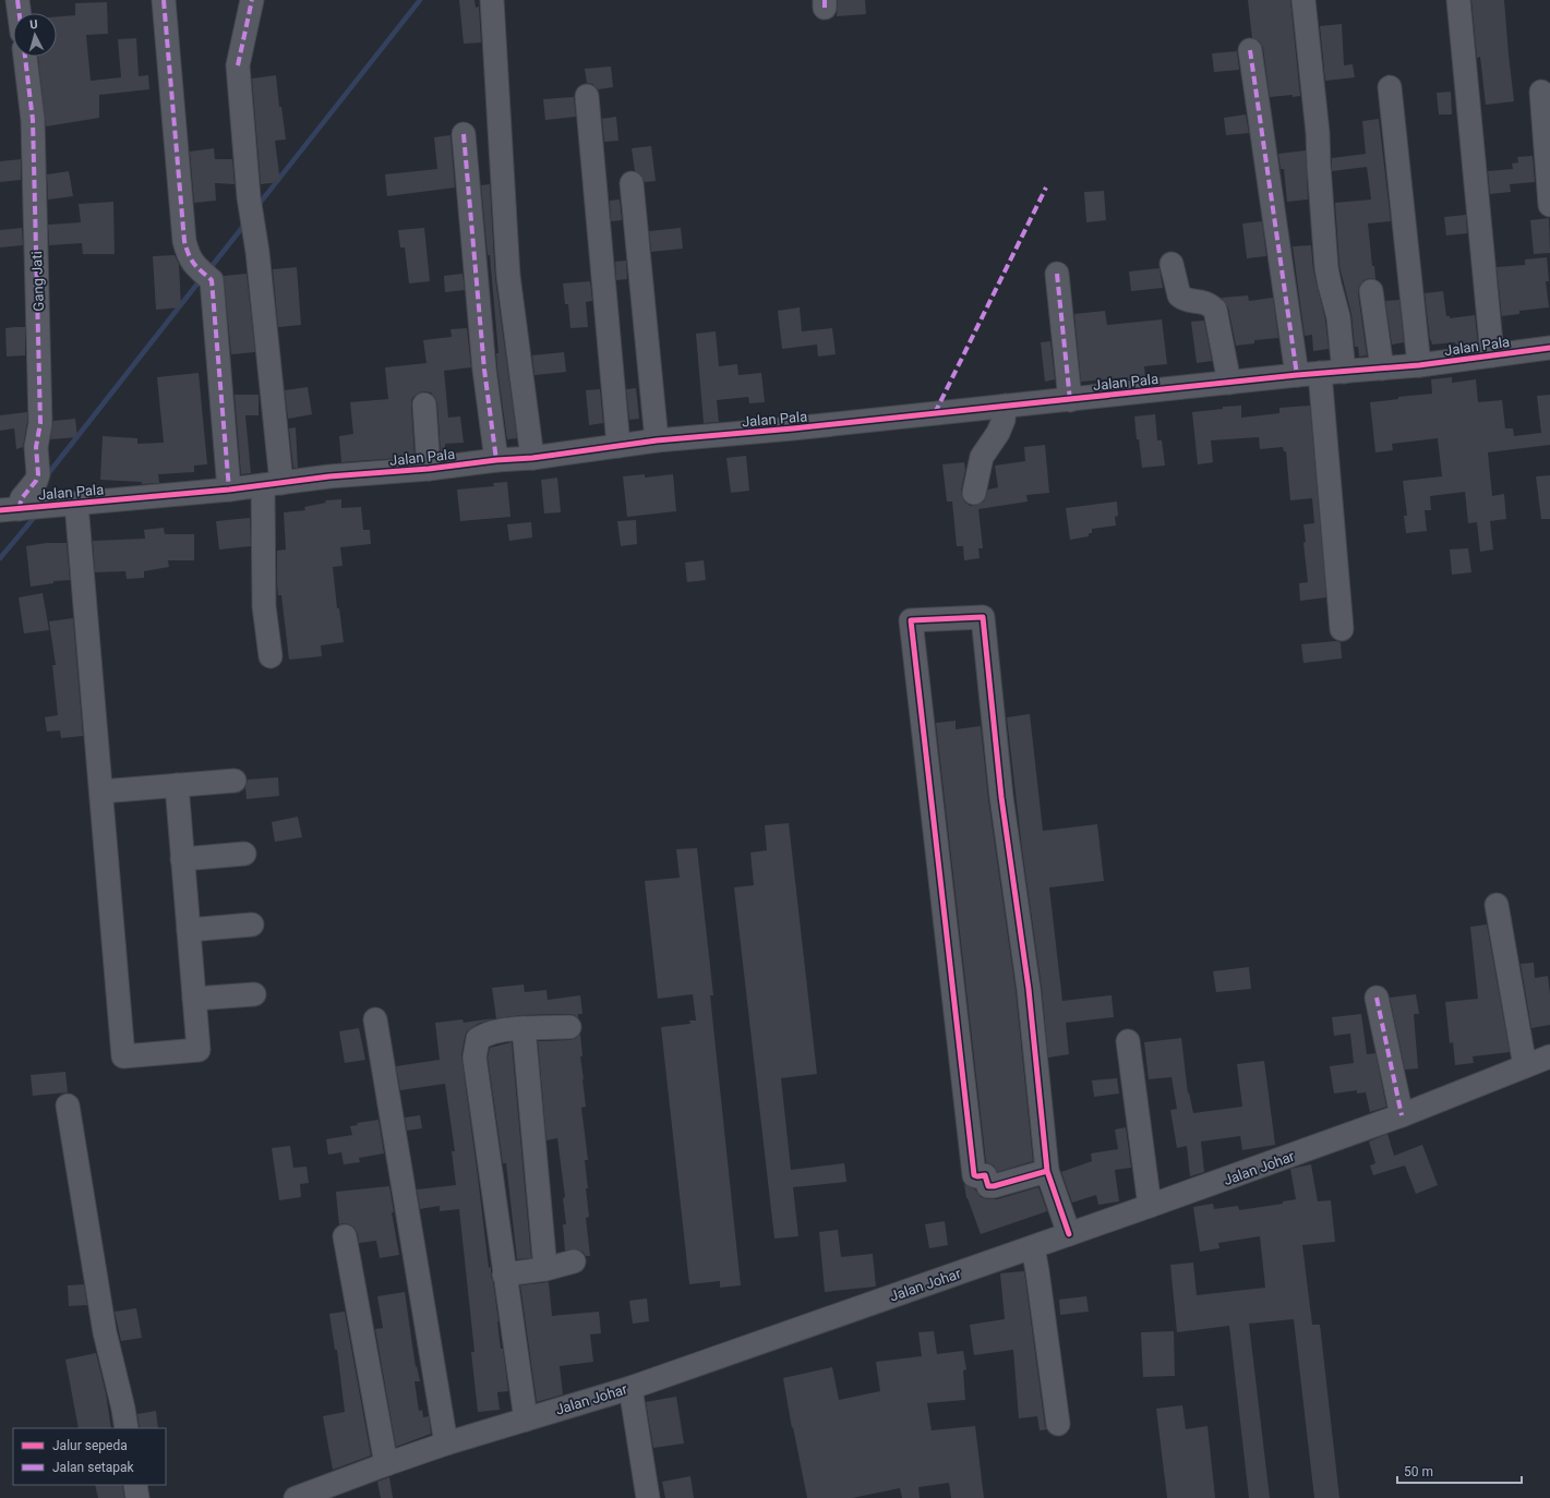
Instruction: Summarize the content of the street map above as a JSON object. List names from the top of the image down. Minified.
{"streets":{"street":["Gang Jati","Jalan Pala","Jalan Johar"]},"crossings":[["Gang Jati","Jalan Pala"]],"legend":["Jalur sepeda","Jalan setapak"],"scale_bar":"50 m","north":"top"}
